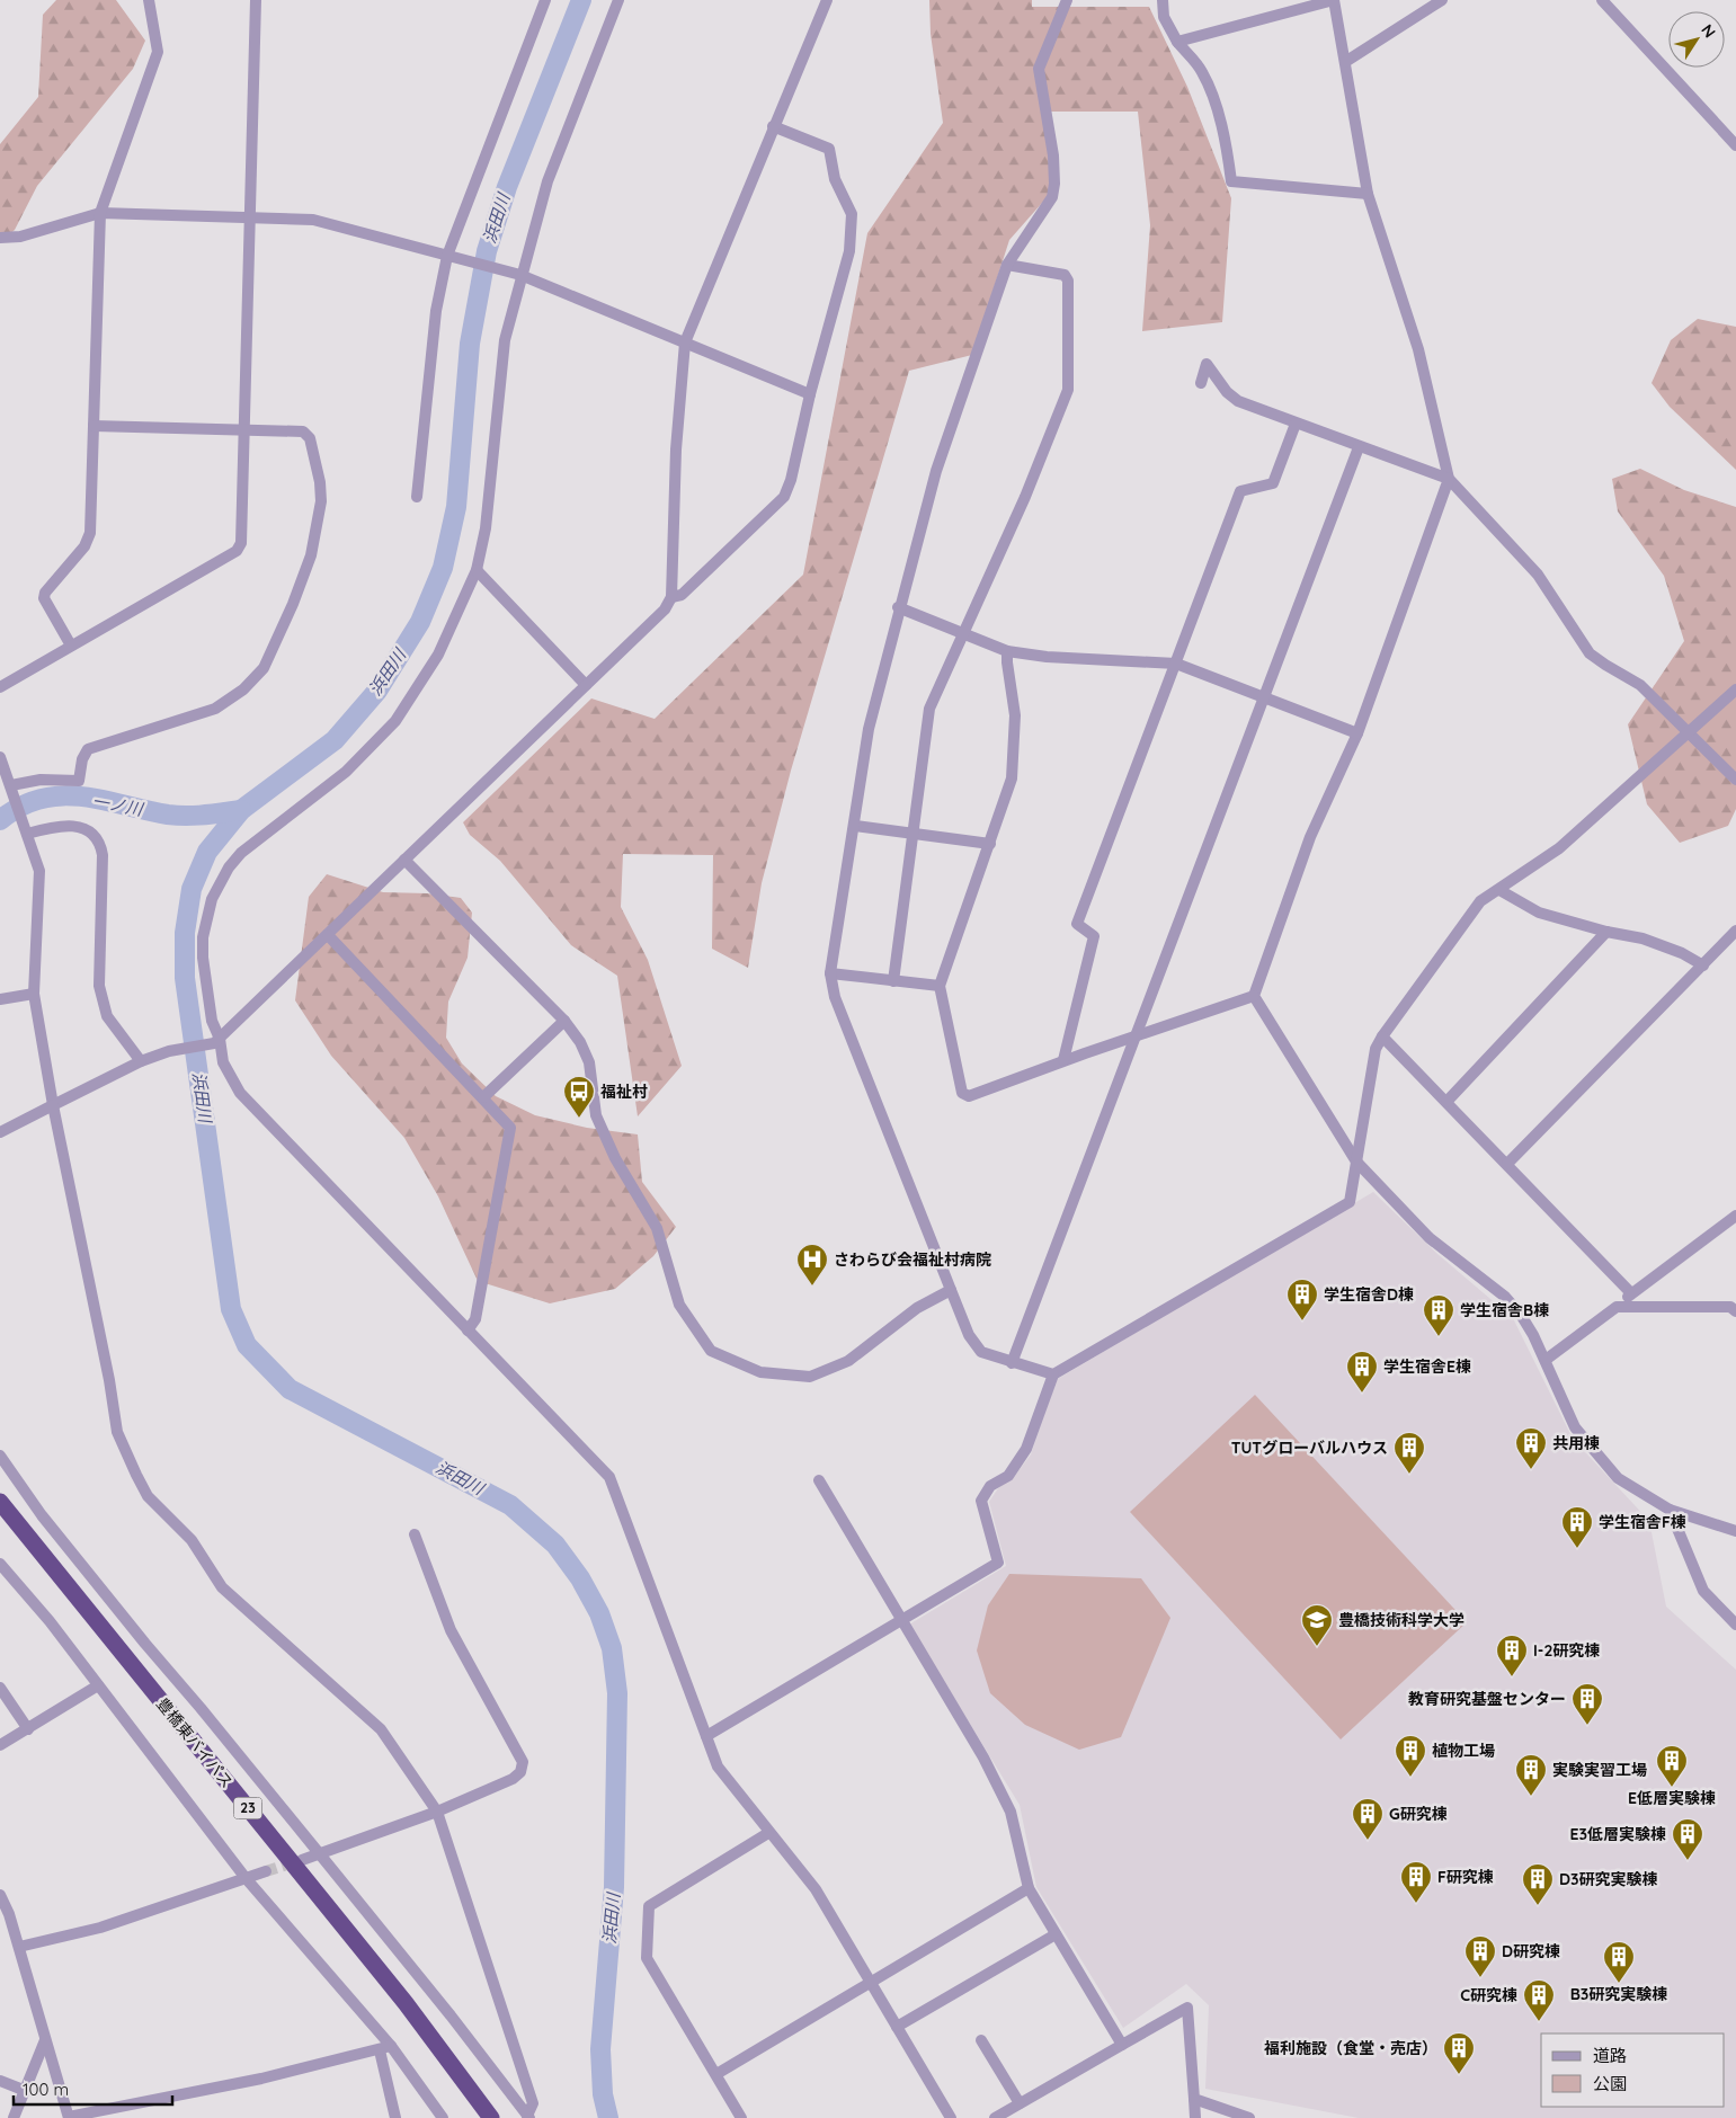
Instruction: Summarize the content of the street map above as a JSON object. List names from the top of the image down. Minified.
{"streets":{"highway":["豊橋東バイパス","23"]},"water":["浜田川","一ノ川"],"places":{"bus stop":["福祉村"],"hospital":["さわらび会福祉村病院"],"building":["学生宿舎D棟","学生宿舎B棟","学生宿舎E棟","共用棟","TUTグローバルハウス","学生宿舎F棟","I-2研究棟","教育研究基盤センター","植物工場","E低層実験棟","実験実習工場","G研究棟","E3低層実験棟","F研究棟","D3研究実験棟","D研究棟","B3研究実験棟","C研究棟","福利施設（食堂・売店）"],"school or university":["豊橋技術科学大学"]},"legend":["道路","公園"],"scale_bar":"100 m","north":"top right"}
